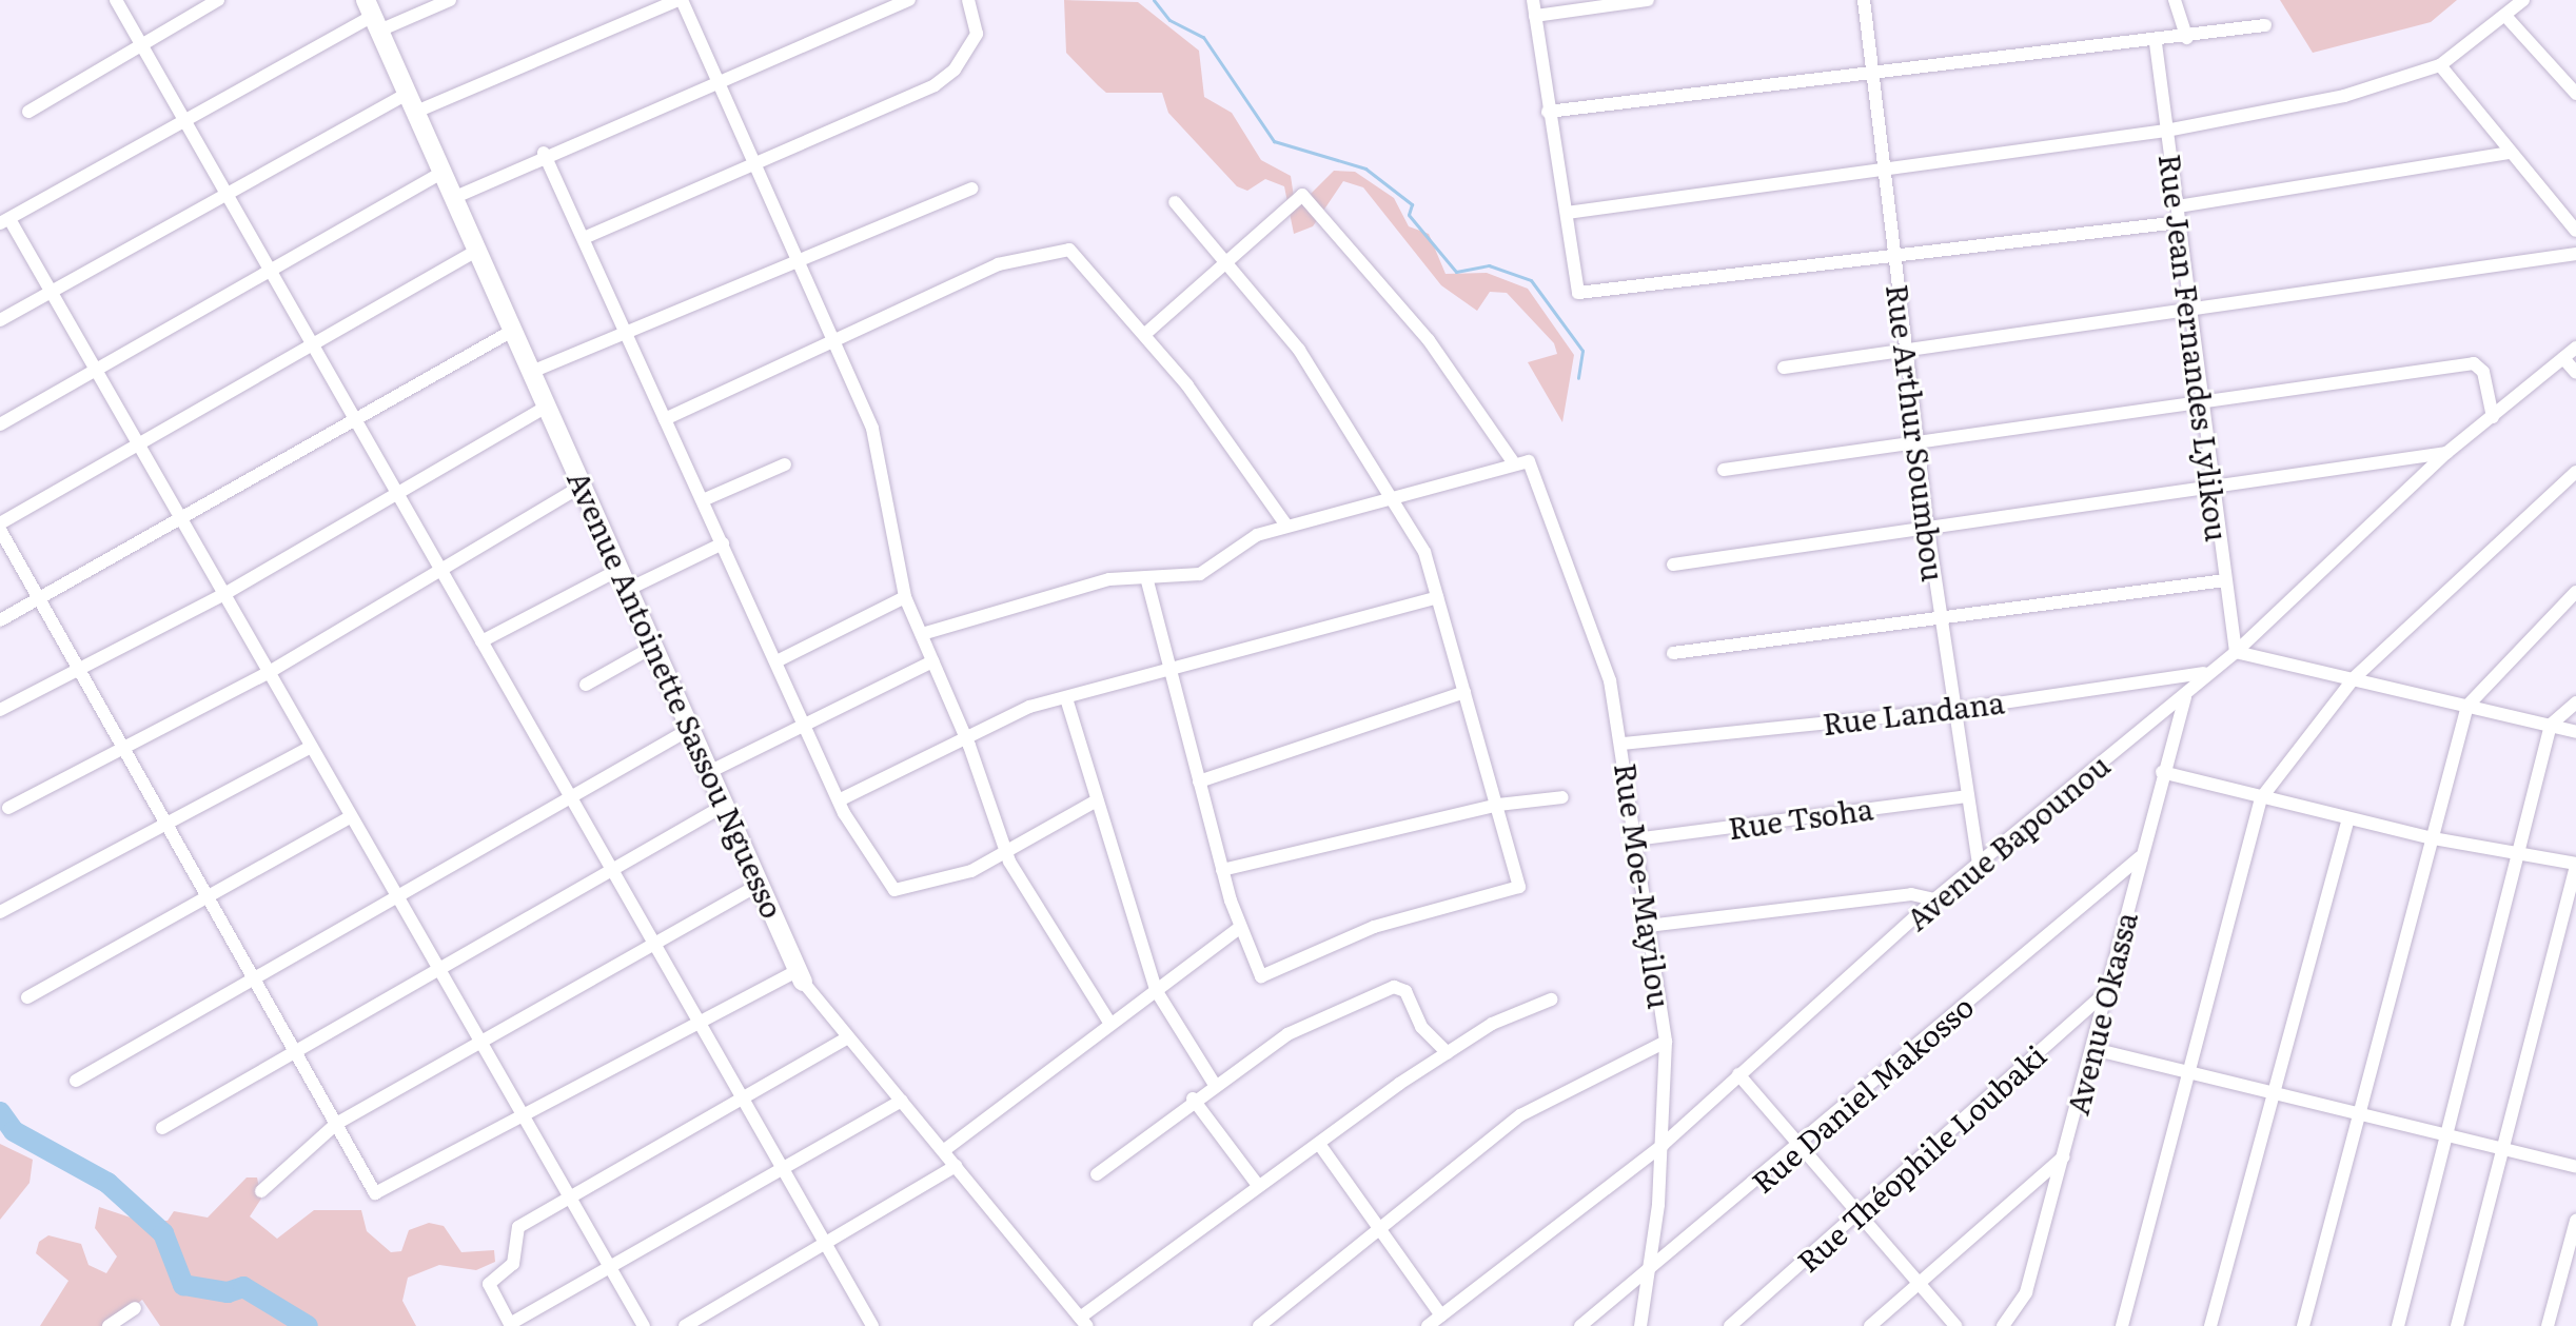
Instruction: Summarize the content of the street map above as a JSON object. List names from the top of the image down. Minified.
{"streets":{"street":["Rue Jean Fernandes Lylikou","Rue Arthur Soumbou","Avenue Antoinette Sassou Nguesso","Rue Landana","Rue Tsoha","Avenue Bapounou","Rue Moe-Mayilou","Avenue Okassa","Rue Daniel Makosso","Rue Théophile Loubaki"]},"crossings":[["Rue Jean Fernandes Lylikou","Avenue Bapounou"],["Rue Arthur Soumbou","Rue Landana"],["Rue Arthur Soumbou","Rue Tsoha"],["Rue Arthur Soumbou","Avenue Bapounou"],["Rue Landana","Avenue Bapounou"],["Rue Landana","Rue Moe-Mayilou"],["Rue Tsoha","Rue Moe-Mayilou"],["Avenue Bapounou","Rue Moe-Mayilou"],["Avenue Bapounou","Avenue Okassa"],["Rue Moe-Mayilou","Rue Daniel Makosso"],["Avenue Okassa","Rue Daniel Makosso"],["Avenue Okassa","Rue Théophile Loubaki"]]}
